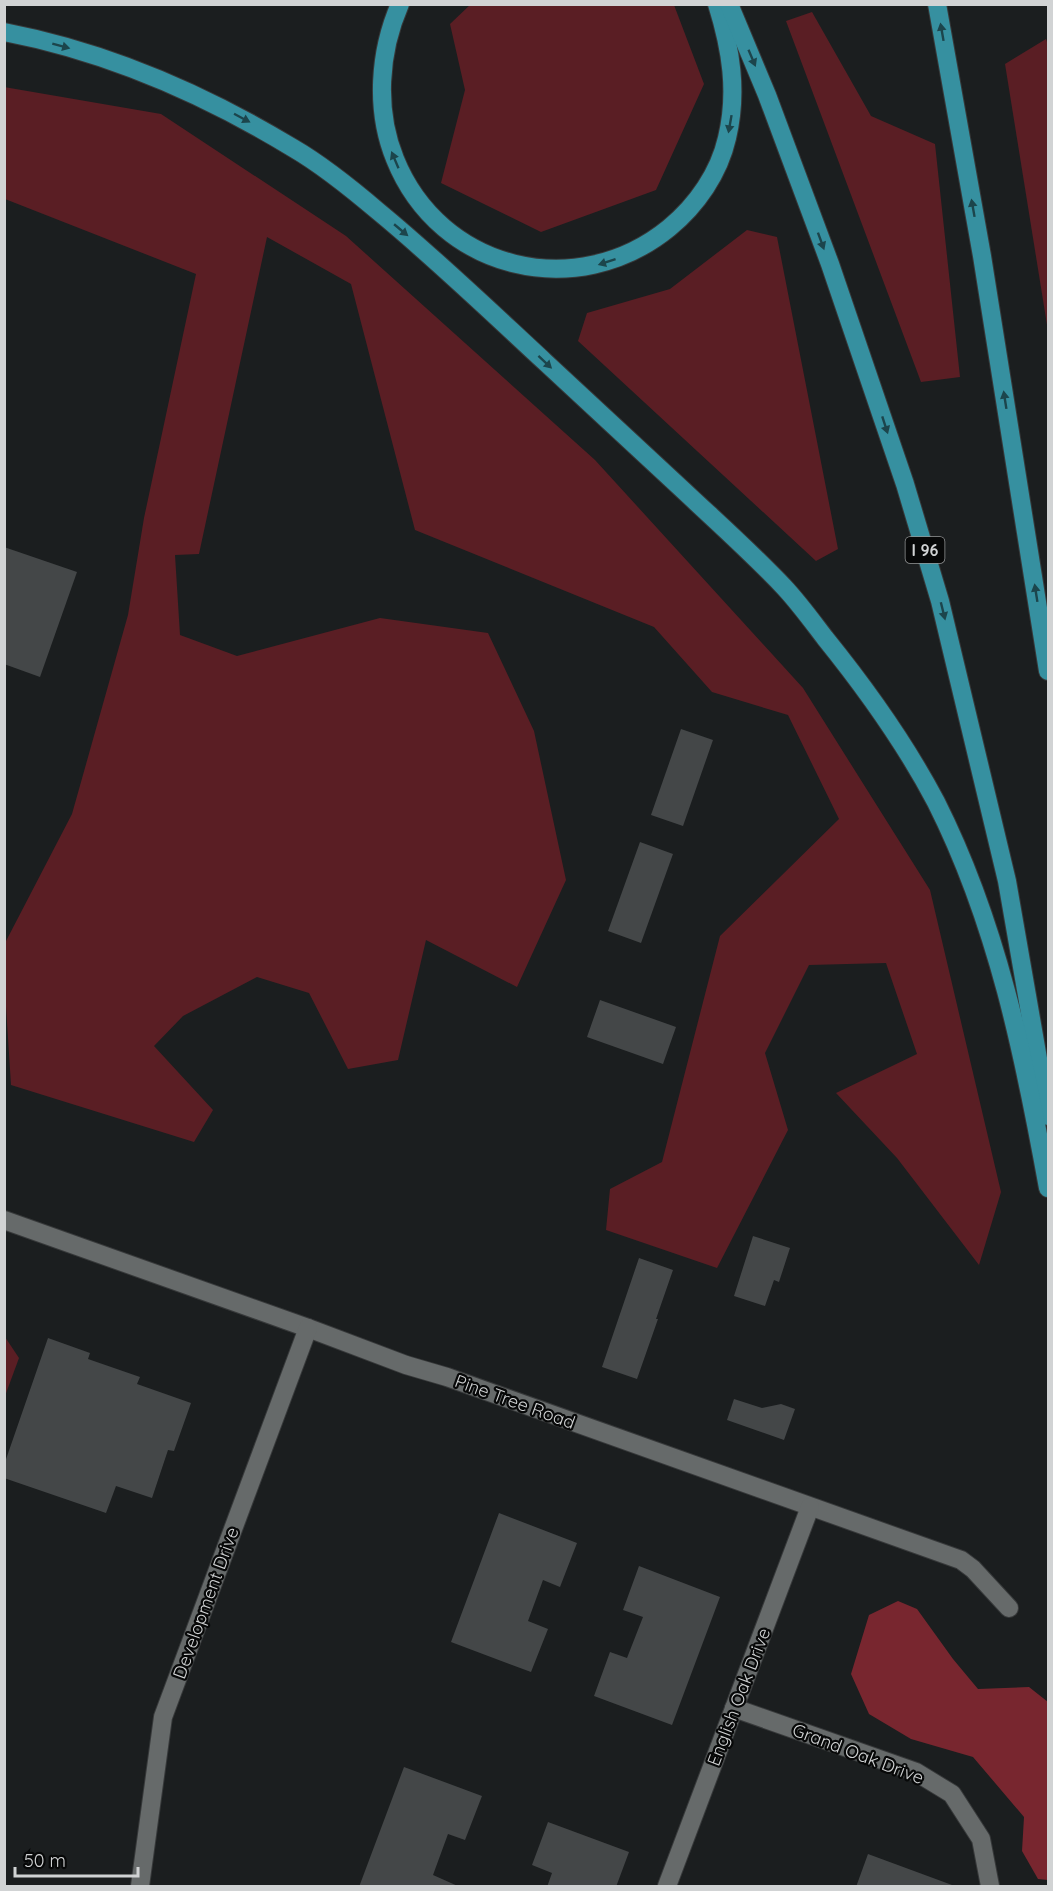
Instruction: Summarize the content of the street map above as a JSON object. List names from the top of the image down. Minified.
{"streets":{"highway":["I 96"],"street":["Pine Tree Road","Development Drive","English Oak Drive","Grand Oak Drive"]},"crossings":[["Pine Tree Road","Development Drive"],["Pine Tree Road","English Oak Drive"],["English Oak Drive","Grand Oak Drive"]],"scale_bar":"50 m"}
